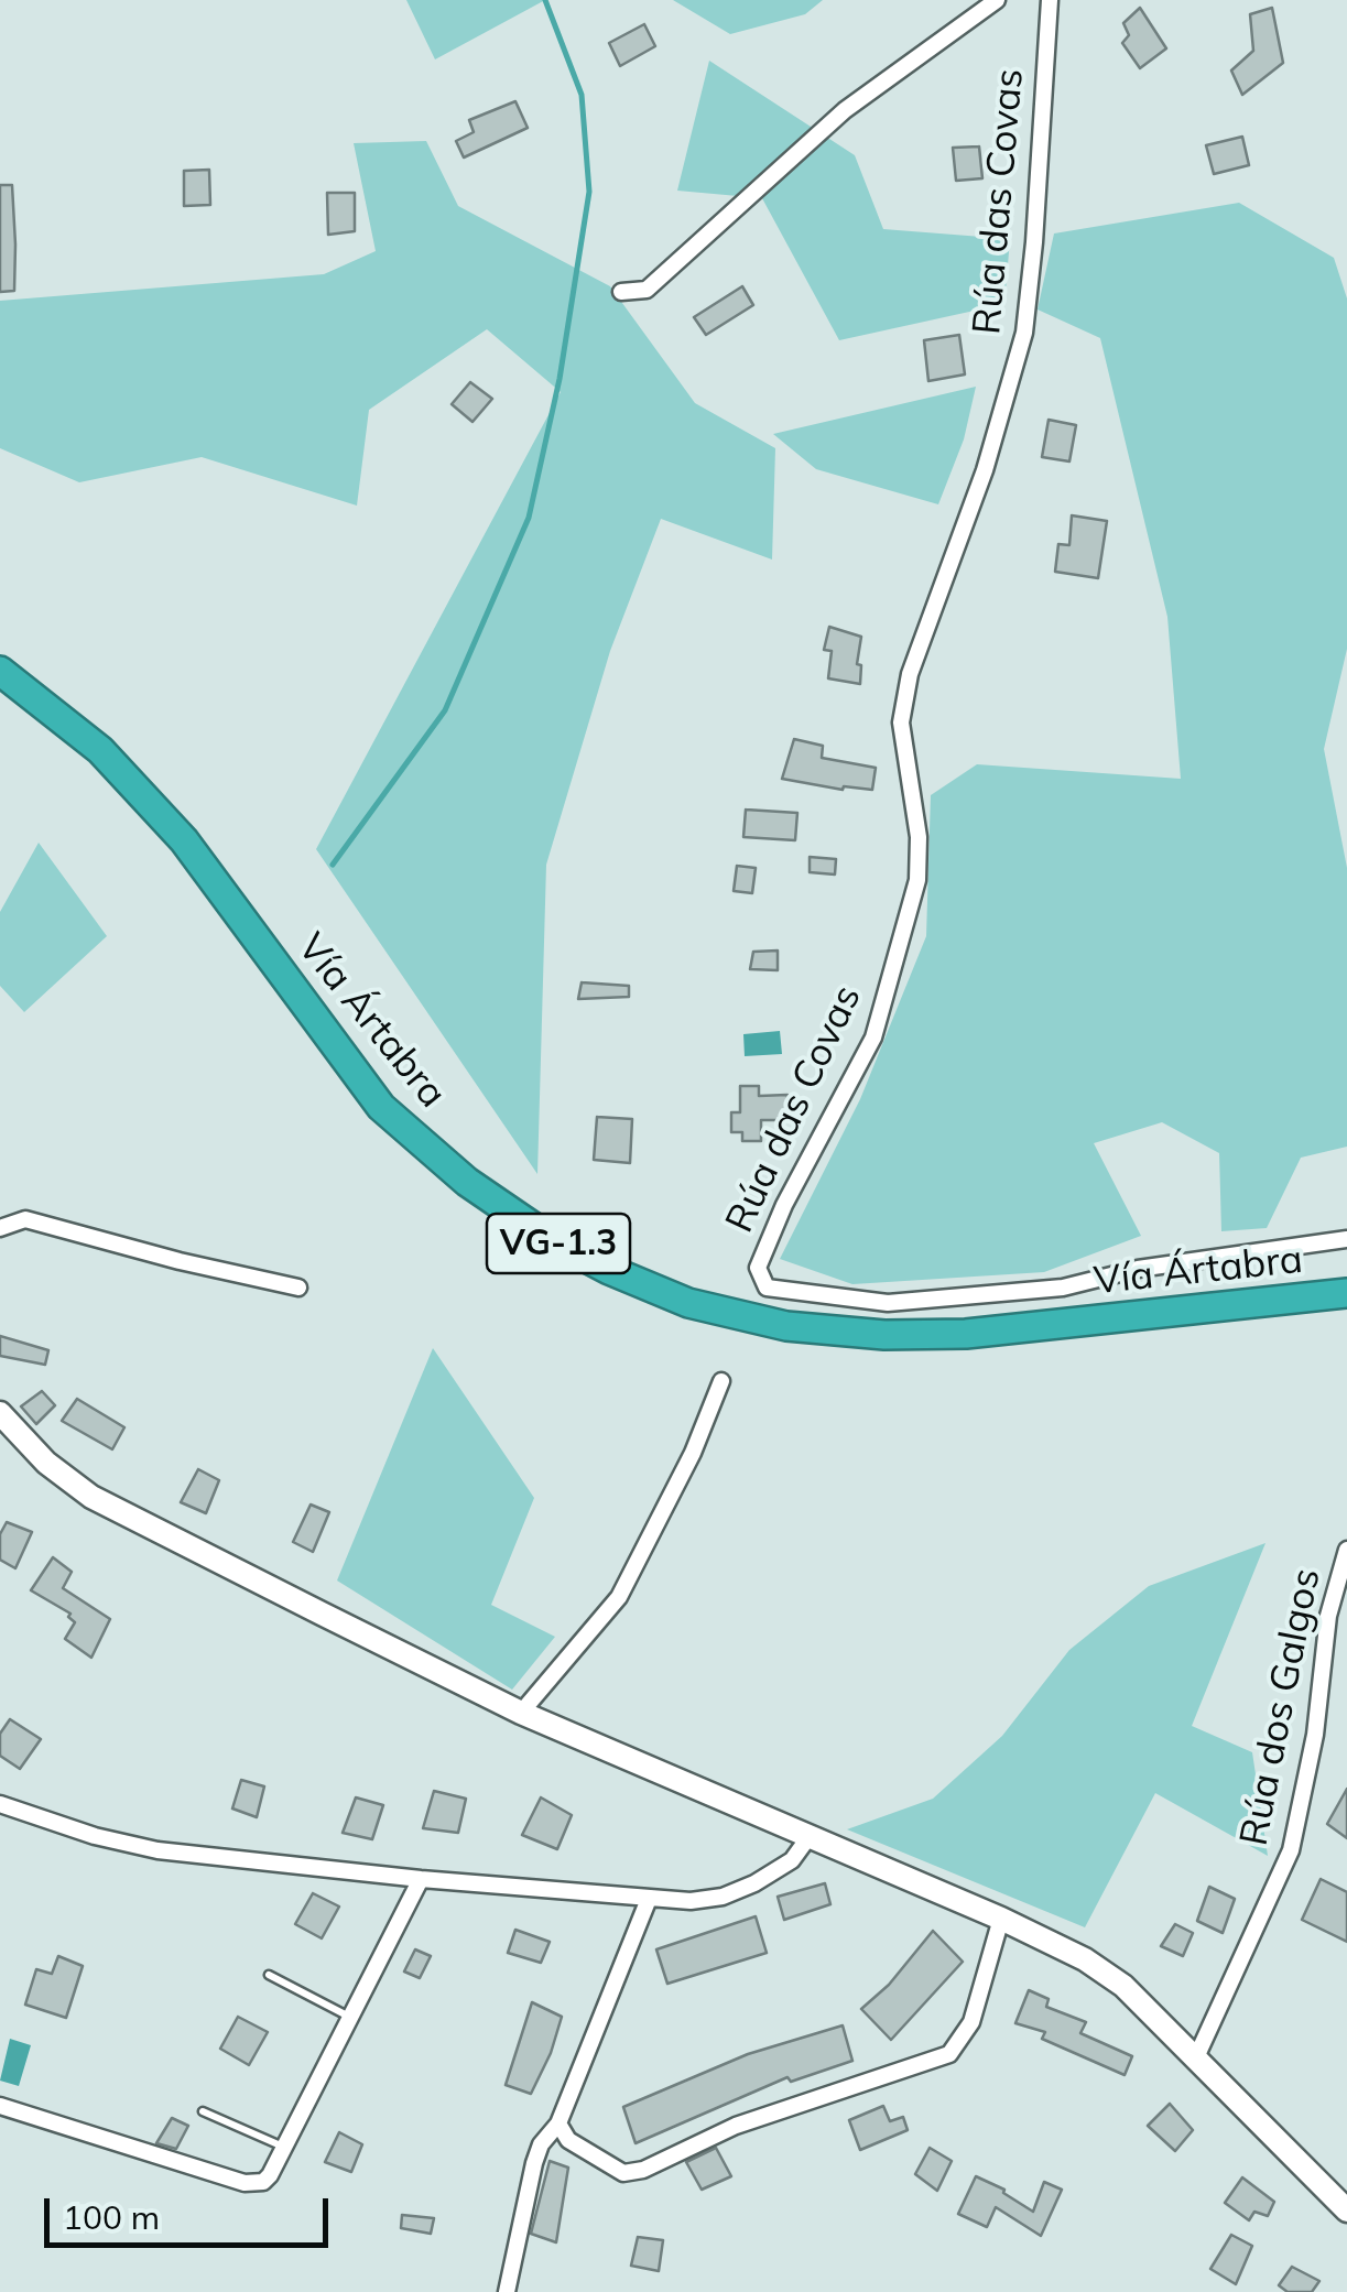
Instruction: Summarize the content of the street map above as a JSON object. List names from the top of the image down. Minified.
{"streets":{"highway":["Vía Ártabra","VG-1.3"],"street":["Rúa das Covas","Rúa dos Galgos"]},"scale_bar":"100 m"}
